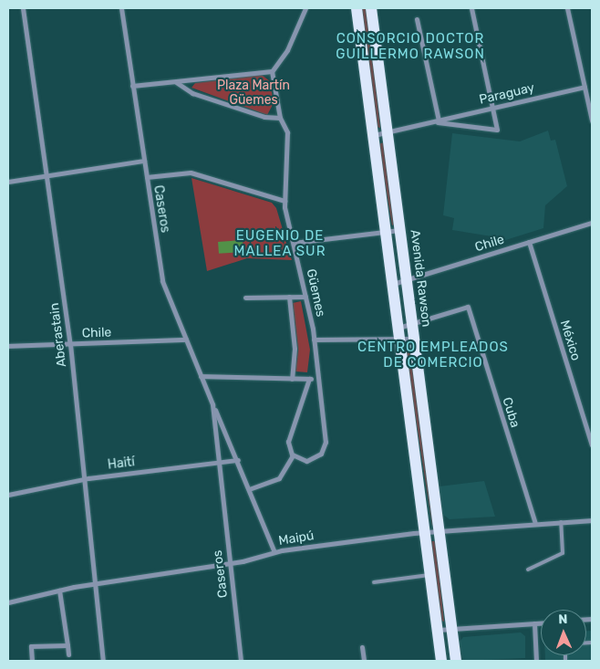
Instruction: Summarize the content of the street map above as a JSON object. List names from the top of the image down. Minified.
{"streets":{"main road":["Avenida Rawson"],"street":["Paraguay","Caseros","Chile","Güemes","Aberastain","México","Cuba","Haití","Maipú"]},"crossings":[["Paraguay","Avenida Rawson"],["Caseros","Chile"],["Caseros","Haití"],["Caseros","Maipú"],["Chile","Avenida Rawson"],["Chile","Aberastain"],["Chile","México"],["Avenida Rawson","Cuba"],["Avenida Rawson","Maipú"],["Aberastain","Haití"],["Aberastain","Maipú"],["Cuba","Maipú"]],"districts":["CONSORCIO DOCTOR GUILLERMO RAWSON","EUGENIO DE MALLEA SUR","CENTRO EMPLEADOS DE COMERCIO"],"parks":["Plaza Martín Güemes"],"north":"top"}
